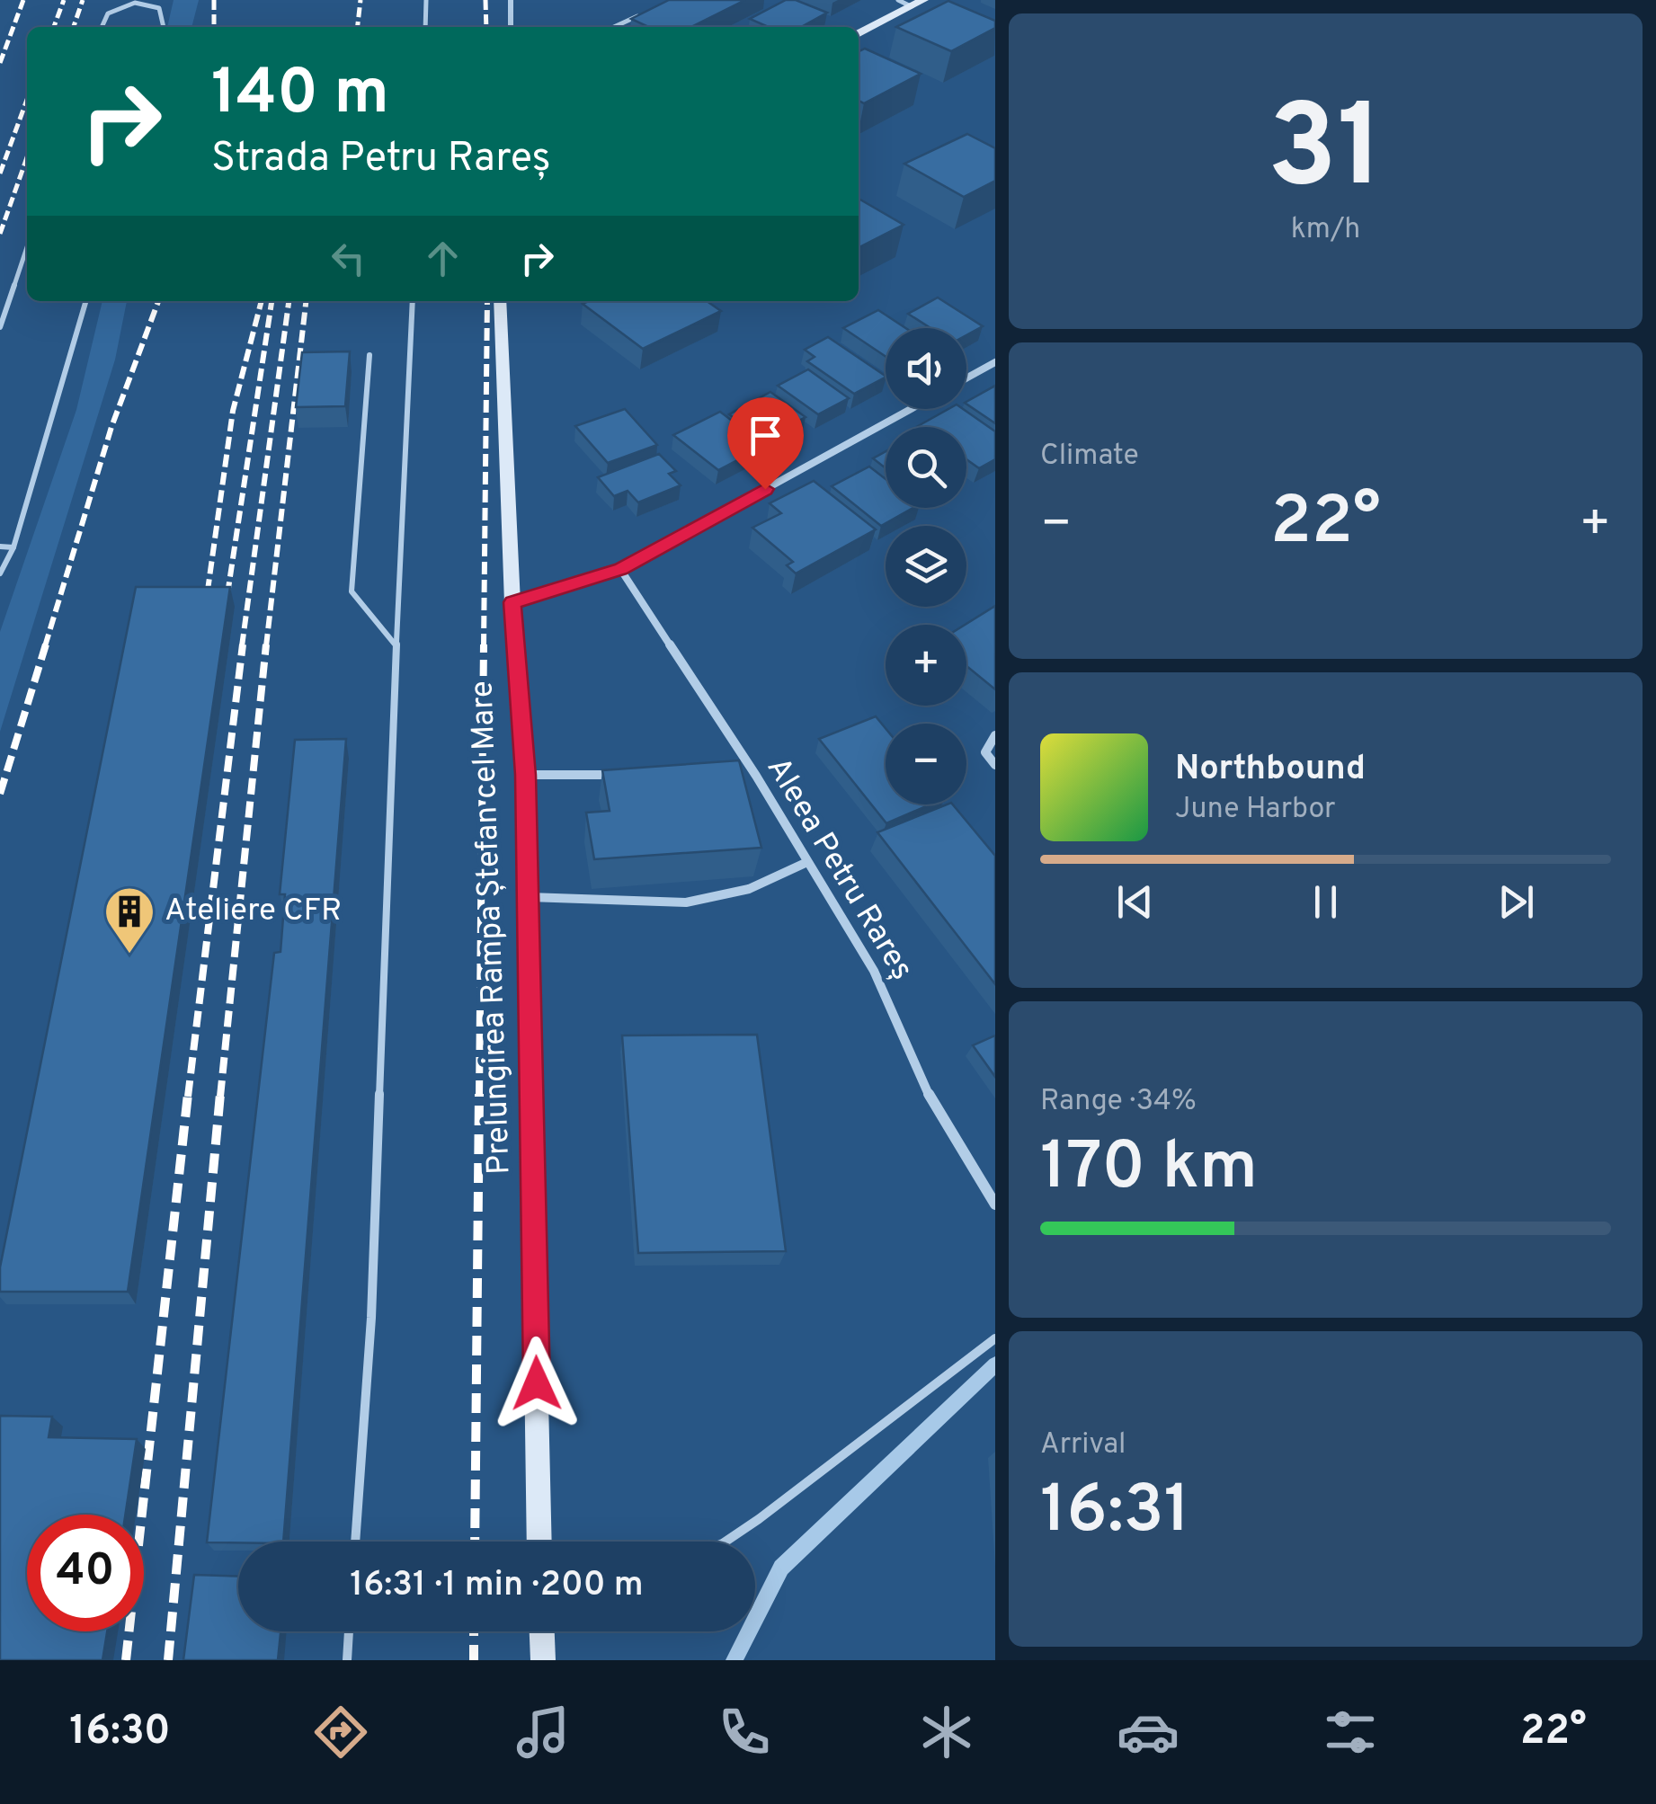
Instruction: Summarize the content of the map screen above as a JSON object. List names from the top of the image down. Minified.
{"streets":{"street":["Aleea Petru Rareș","Prelungirea Rampa Ștefan cel Mare"]},"places":{"building":["Ateliere CFR"]},"page":{"tile":[["31","km/h"],"Climate",["Range · 34%","170 km"],["Arrival","16:31"]],"turn":["140 m","Strada Petru Rareș"],"map_buttons":["+","−"],"heat":["−","22°","+"],"song":["Northbound","June Harbor"],"limit":"40","trip":"16:31 · 1 min · 200 m","tabs":["16:30","22°"]}}
